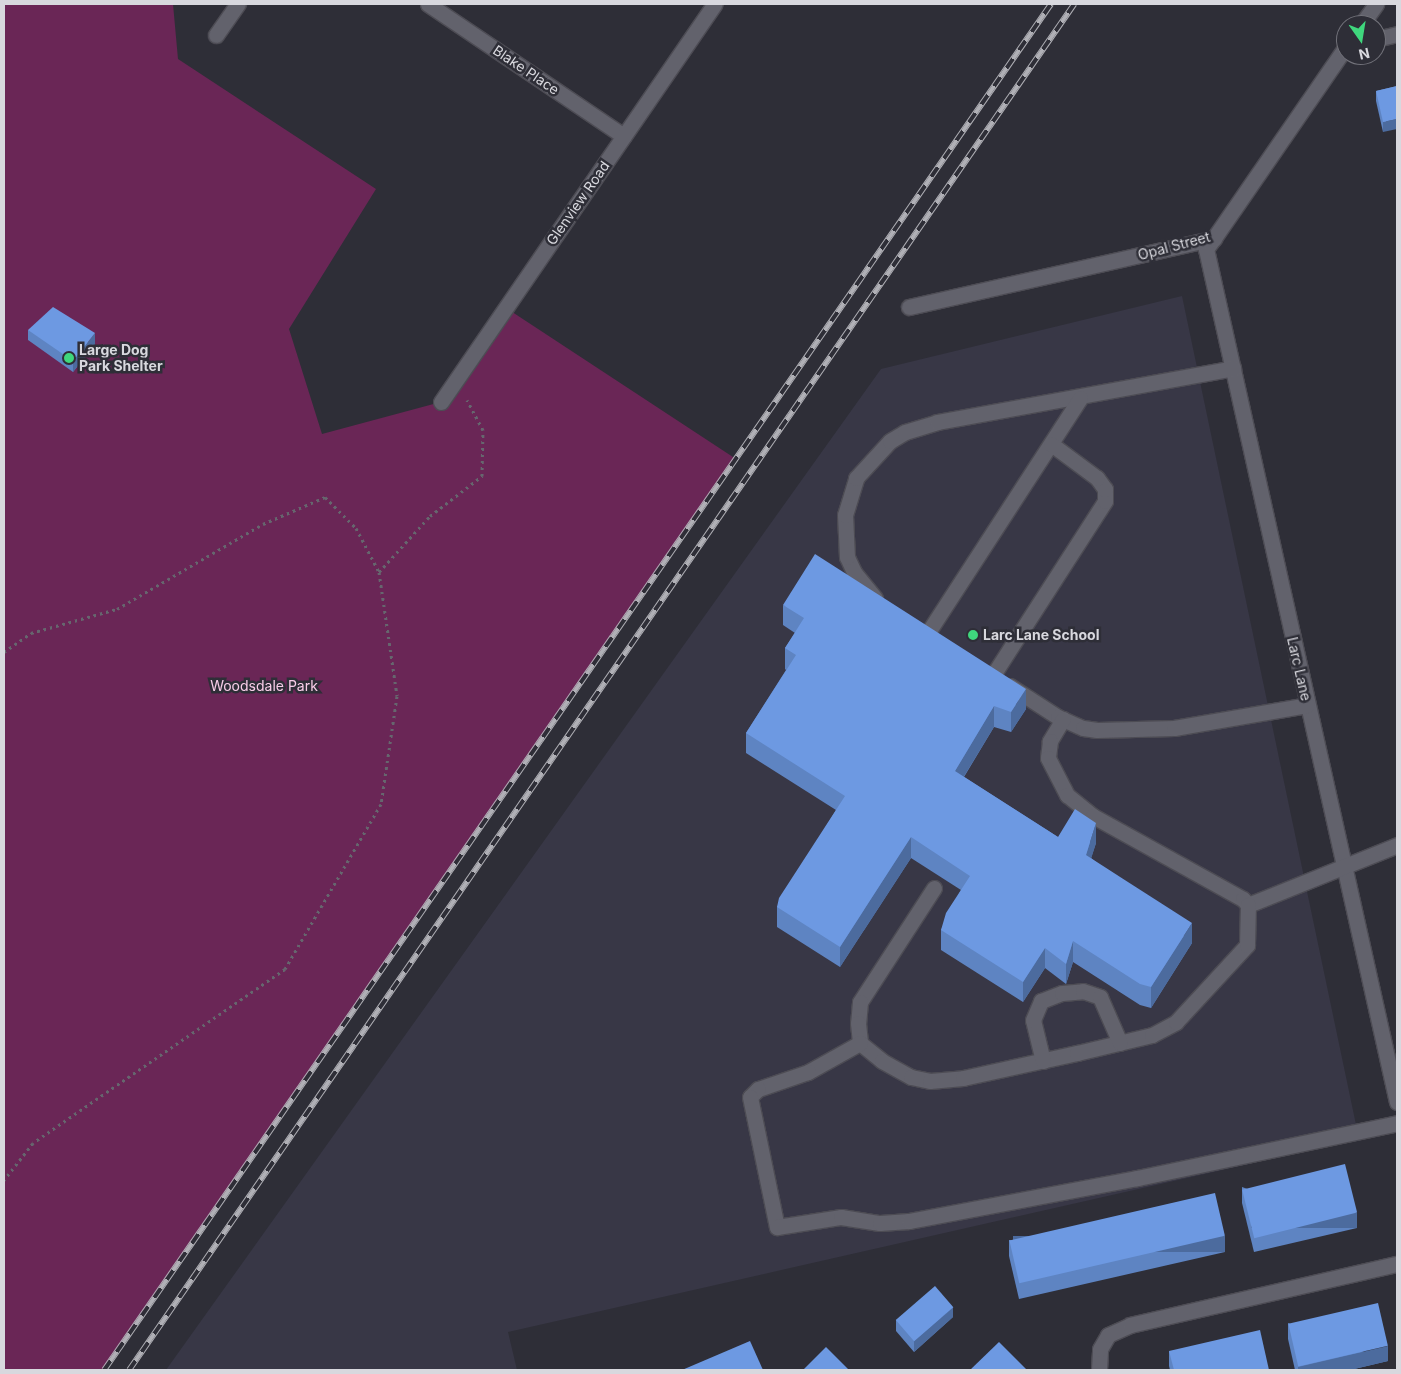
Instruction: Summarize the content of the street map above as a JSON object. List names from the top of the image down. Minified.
{"streets":{"street":["Blake Place","Glenview Road","Opal Street","Larc Lane"]},"crossings":[["Blake Place","Glenview Road"],["Opal Street","Larc Lane"]],"parks":["Woodsdale Park"],"places":["Large Dog Park Shelter","Larc Lane School"],"north":"bottom"}
